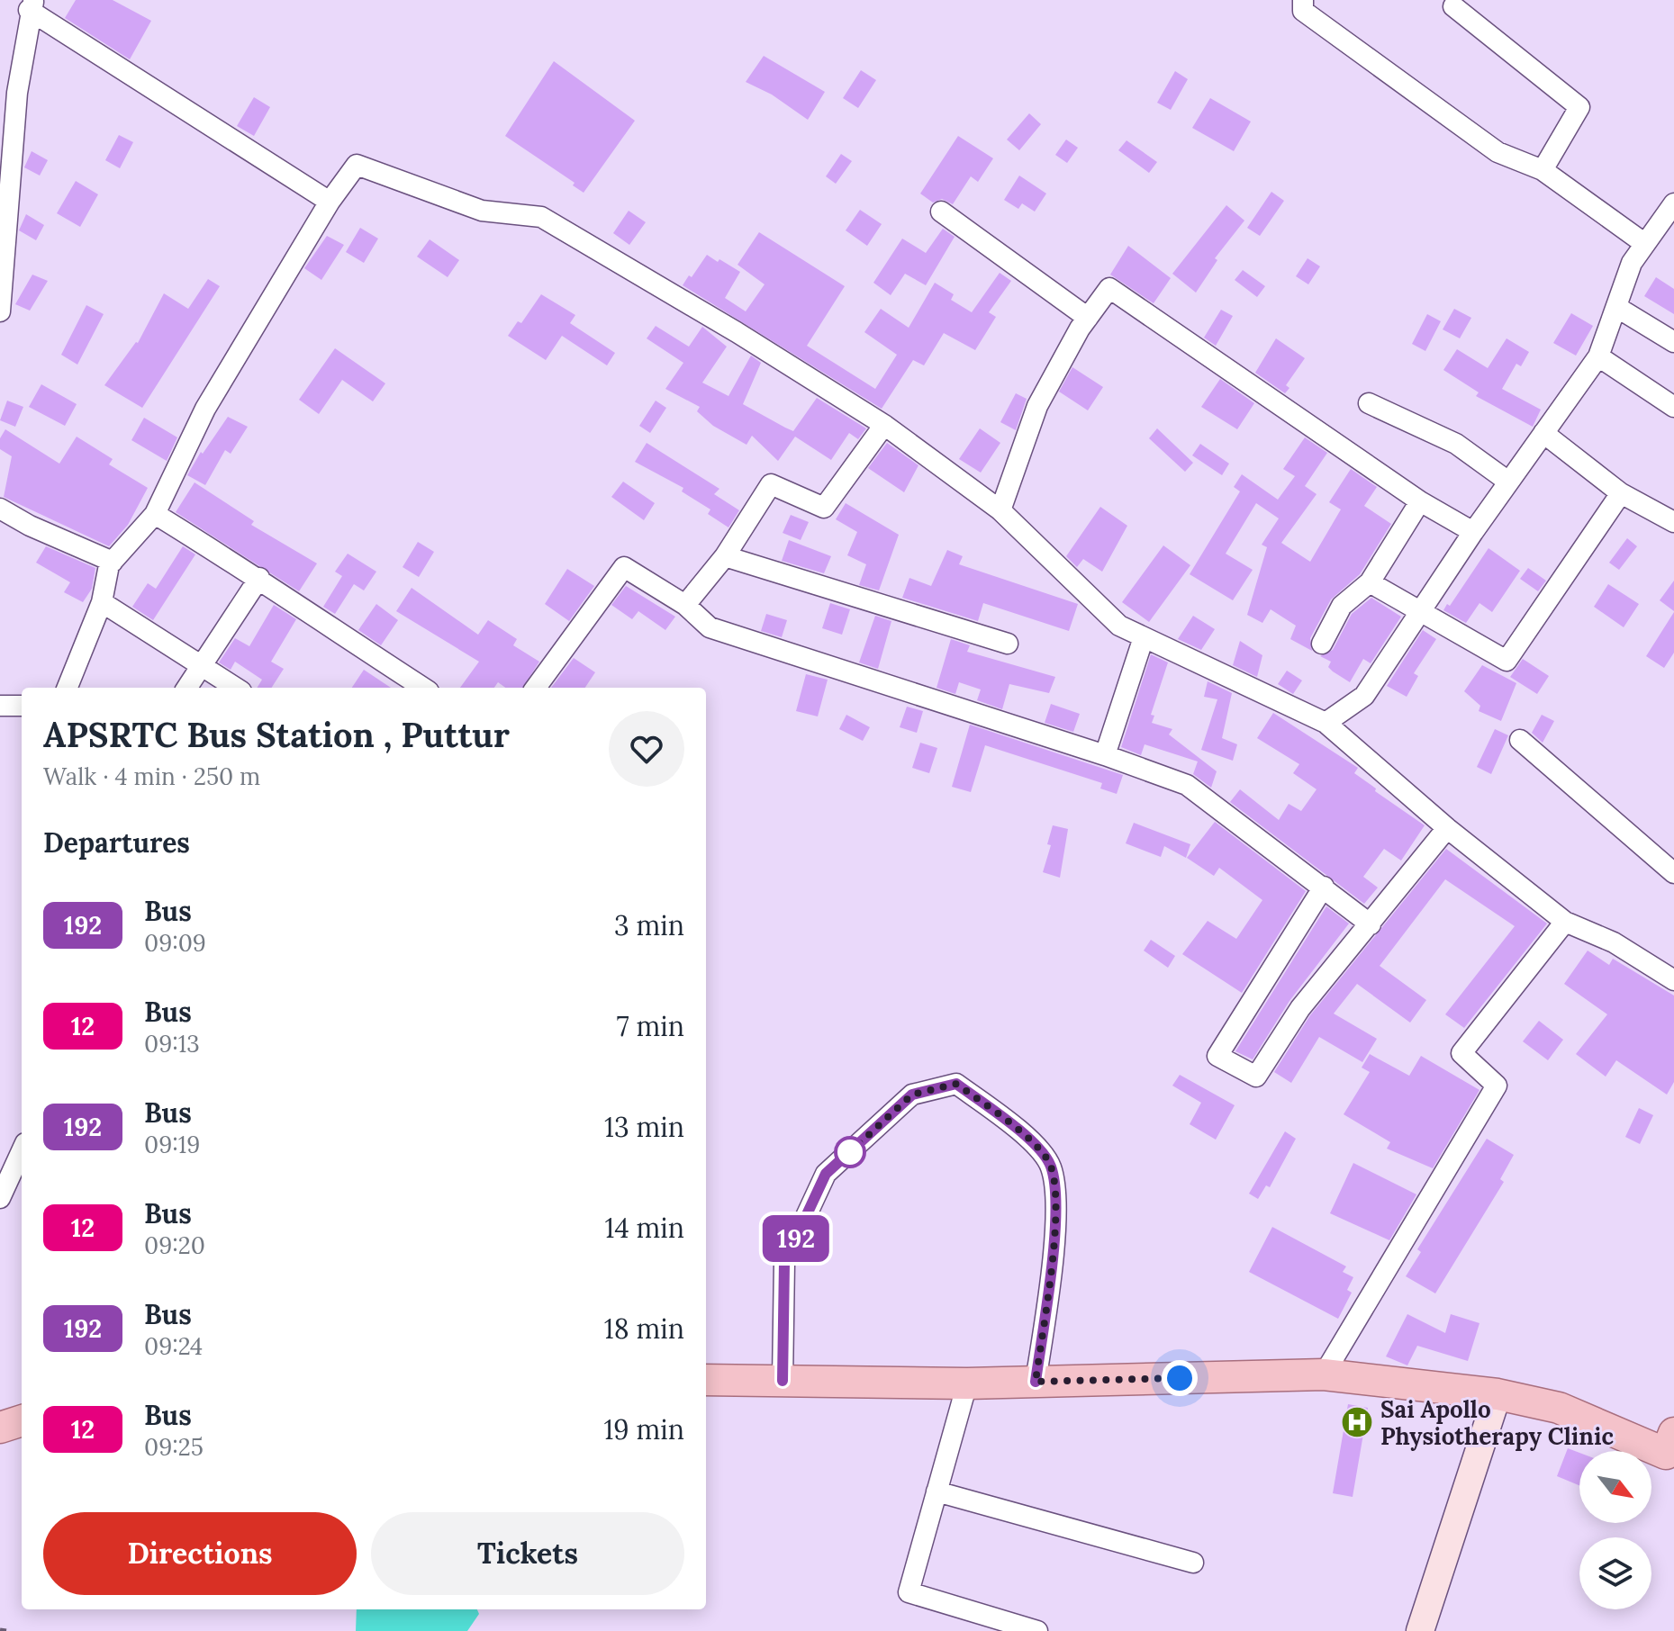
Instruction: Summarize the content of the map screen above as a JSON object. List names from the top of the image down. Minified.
{"places":{"hospital":["Sai Apollo Physiotherapy Clinic"]},"lines":["bus line 192"],"north":"bottom right","page":{"on_map":"192","heading":[["APSRTC Bus Station , Puttur","Walk · 4 min · 250 m"],"Departures"],"list":[{"mark":"192","name":"Bus","note":"09:09","value":"3 min"},{"mark":"12","name":"Bus","note":"09:13","value":"7 min"},{"mark":"192","name":"Bus","note":"09:19","value":"13 min"},{"mark":"12","name":"Bus","note":"09:20","value":"14 min"},{"mark":"192","name":"Bus","note":"09:24","value":"18 min"},{"mark":"12","name":"Bus","note":"09:25","value":"19 min"}],"buttons":["Directions","Tickets"]}}
